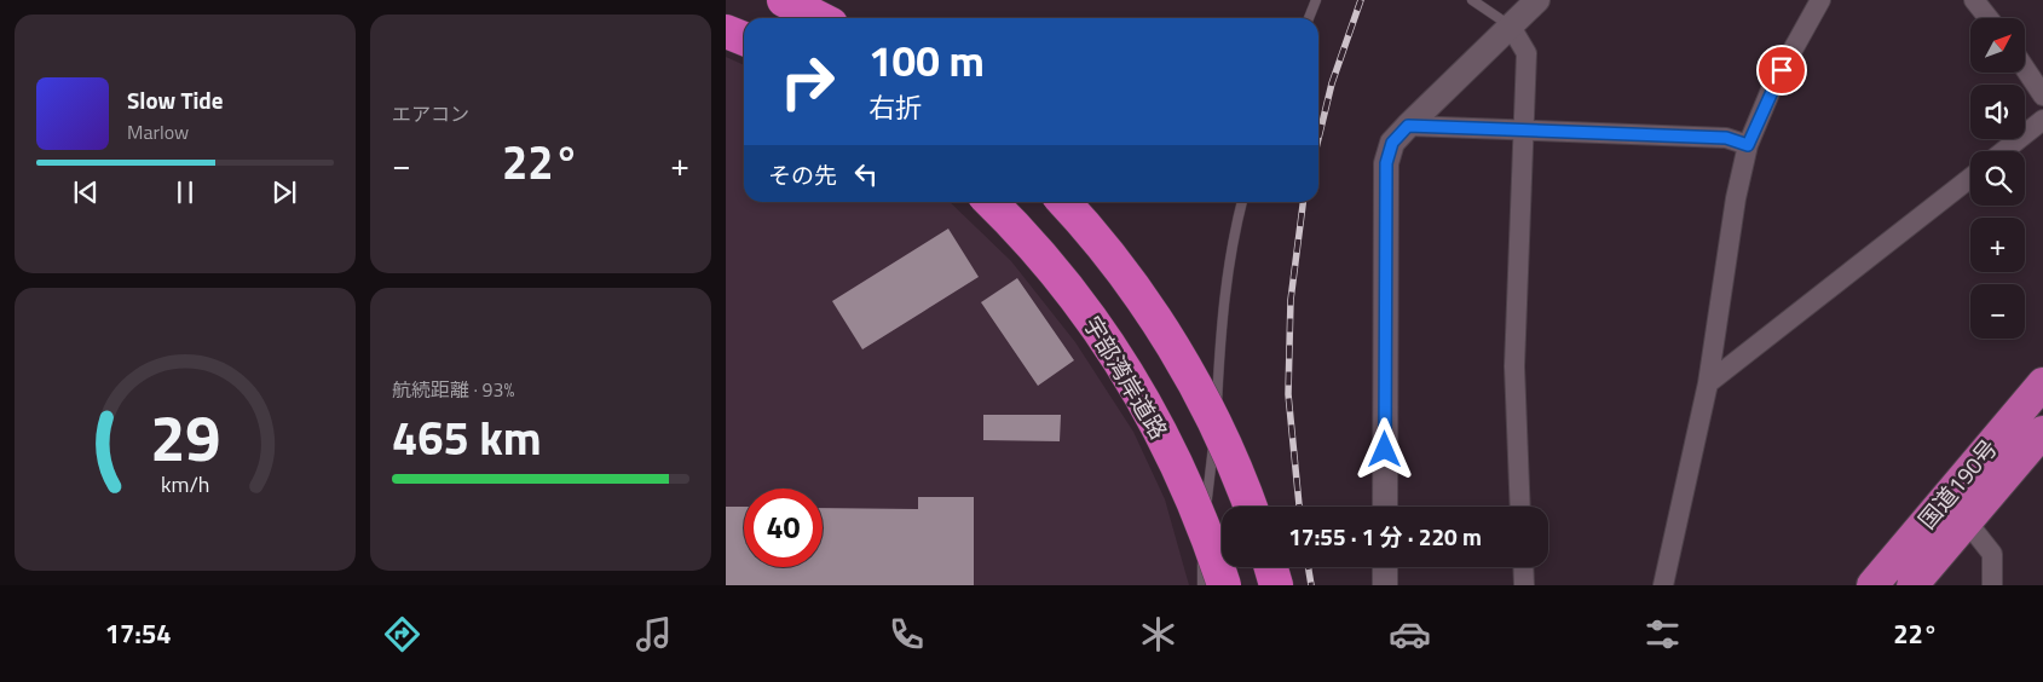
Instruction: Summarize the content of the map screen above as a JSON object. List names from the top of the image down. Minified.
{"streets":{"highway":["宇部湾岸道路","国道190号"]},"north":"top right","page":{"tile":["エアコン",["航続距離 · 93%","465 km"]],"map_buttons":["+","−"],"turn":["100 m","右折"],"song":["Slow Tide","Marlow"],"heat":["−","22°","+"],"then":"その先","limit":"40","trip":"17:55 · 1 分 · 220 m","tabs":["17:54","22°"],"gauge":["29","km/h"]}}
